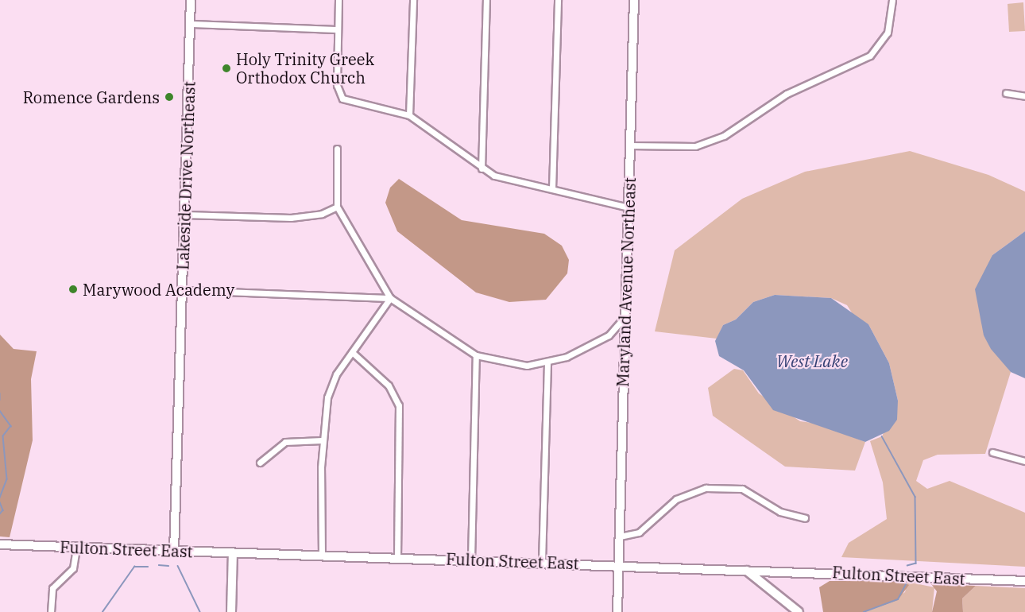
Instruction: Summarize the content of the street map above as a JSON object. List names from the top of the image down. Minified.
{"streets":{"street":["Lakeside Drive Northeast","Maryland Avenue Northeast","Fulton Street East"]},"crossings":[["Lakeside Drive Northeast","Fulton Street East"],["Maryland Avenue Northeast","Fulton Street East"]],"water":["West Lake"],"places":["Holy Trinity Greek Orthodox Church","Romence Gardens","Marywood Academy"]}
